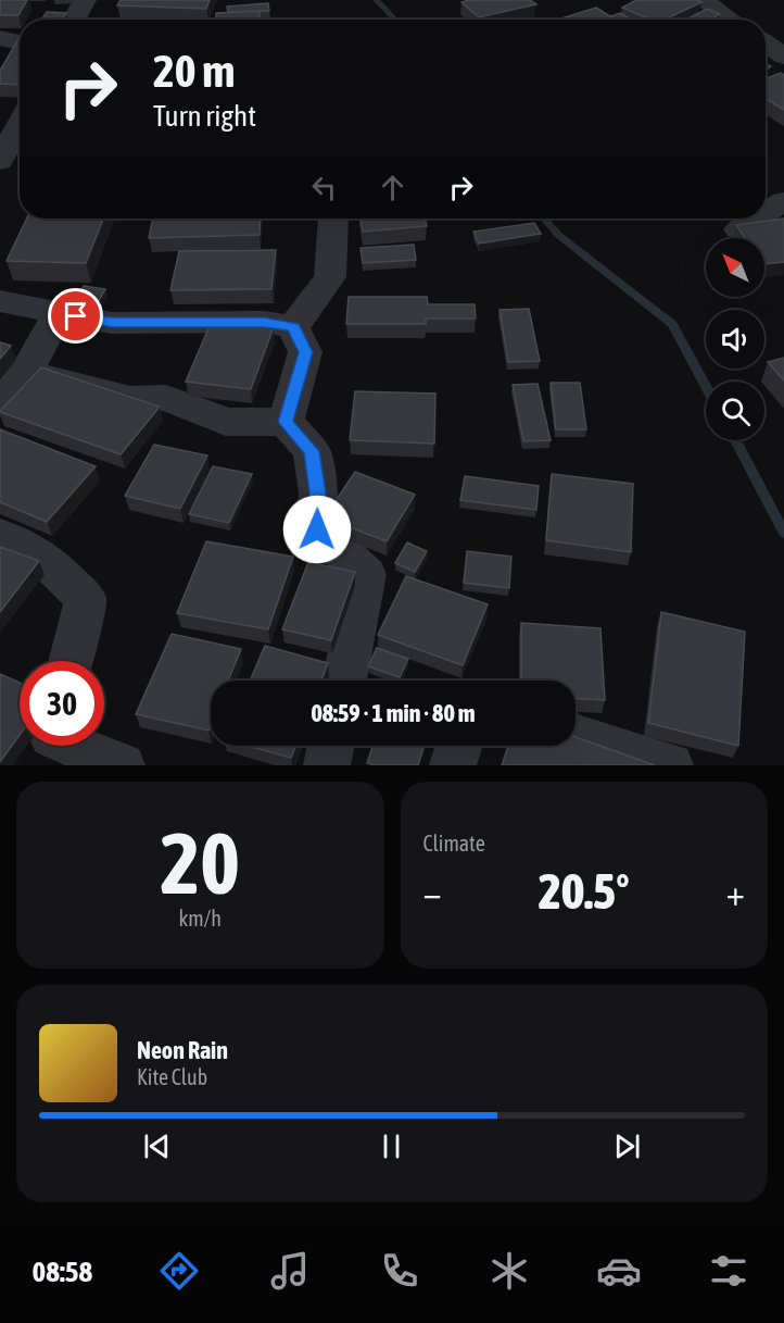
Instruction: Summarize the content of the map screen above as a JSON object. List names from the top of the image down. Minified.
{"north":"top left","page":{"turn":["20 m","Turn right"],"limit":"30","trip":"08:59 · 1 min · 80 m","tile":[["20","km/h"],"Climate"],"heat":["−","20.5°","+"],"song":["Neon Rain","Kite Club"],"tabs":"08:58"}}
